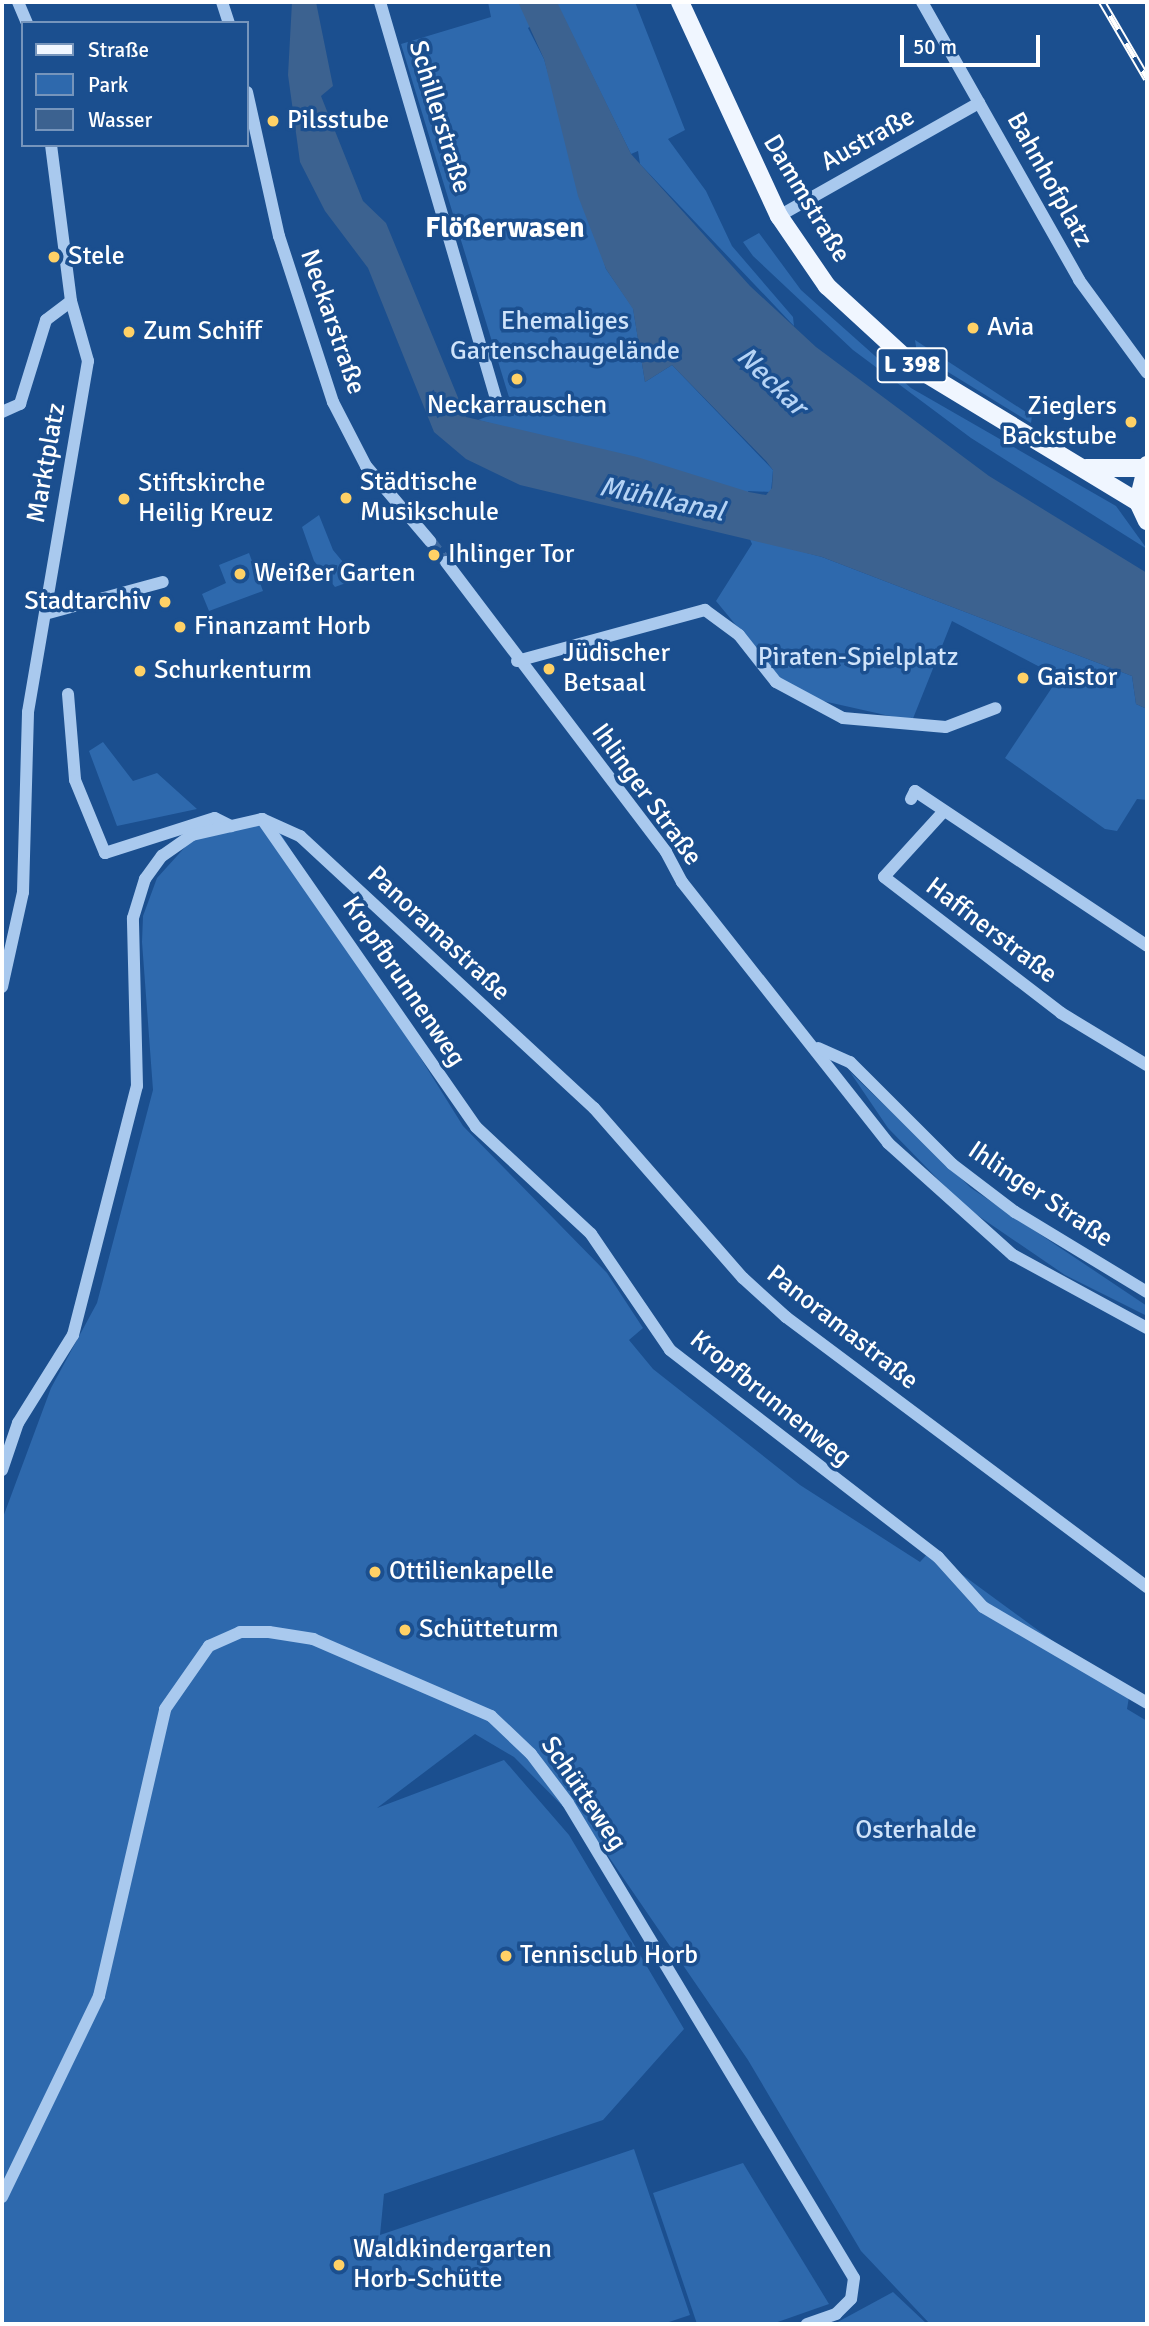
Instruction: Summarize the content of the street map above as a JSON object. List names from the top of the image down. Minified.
{"streets":{"main road":["Dammstraße","L 398"],"street":["Schillerstraße","Austraße","Bahnhofplatz","Neckarstraße","Marktplatz","Ihlinger Straße","Haffnerstraße","Panoramastraße","Kropfbrunnenweg","Schütteweg"]},"crossings":[["Austraße","Bahnhofplatz"],["Austraße","Dammstraße"],["Panoramastraße","Kropfbrunnenweg"]],"districts":["Flößerwasen"],"water":["Neckar","Mühlkanal"],"parks":["Ehemaliges Gartenschaugelände","Piraten-Spielplatz","Osterhalde"],"places":["Pilsstube","Stele","Avia","Zum Schiff","Neckarrauschen","Zieglers Backstube","Städtische Musikschule","Stiftskirche Heilig Kreuz","Ihlinger Tor","Weißer Garten","Stadtarchiv","Finanzamt Horb","Jüdischer Betsaal","Schurkenturm","Gaistor","Ottilienkapelle","Schütteturm","Tennisclub Horb","Waldkindergarten Horb-Schütte"],"legend":["Straße","Park","Wasser"],"scale_bar":"50 m"}
